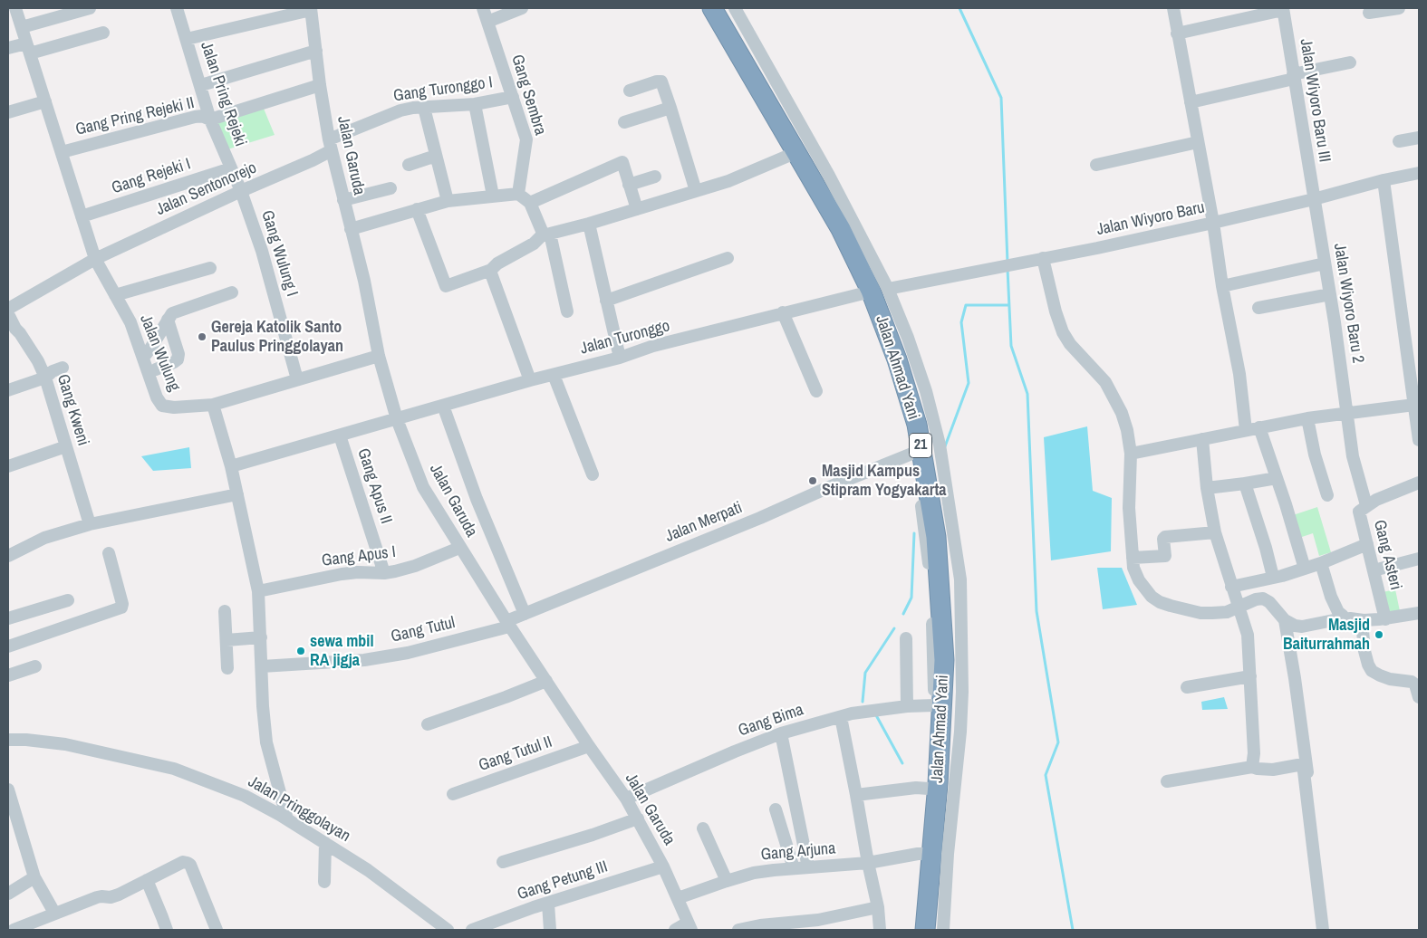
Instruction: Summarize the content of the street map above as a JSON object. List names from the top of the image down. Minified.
{"streets":{"highway":["Jalan Ahmad Yani","21"],"street":["Gang Turonggo I","Jalan Pring Rejeki","Gang Sembra","Jalan Wiyoro Baru III","Gang Pring Rejeki II","Jalan Garuda","Gang Rejeki I","Jalan Sentonorejo","Jalan Wiyoro Baru","Gang Wulung I","Jalan Wiyoro Baru 2","Jalan Turonggo","Jalan Wulung","Gang Kweni","Gang Apus II","Jalan Merpati","Gang Asteri","Gang Apus I","Gang Tutul","Gang Bima","Gang Tutul II","Jalan Pringgolayan","Gang Arjuna","Gang Petung III"]},"crossings":[["Gang Turonggo I","Gang Sembra"],["Gang Turonggo I","Jalan Garuda"],["Gang Turonggo I","Jalan Sentonorejo"],["Jalan Pring Rejeki","Gang Pring Rejeki II"],["Jalan Pring Rejeki","Gang Rejeki I"],["Jalan Pring Rejeki","Jalan Sentonorejo"],["Jalan Pring Rejeki","Gang Wulung I"],["Jalan Wiyoro Baru III","Jalan Wiyoro Baru"],["Jalan Wiyoro Baru III","Jalan Wiyoro Baru 2"],["Gang Pring Rejeki II","Jalan Garuda"],["Gang Pring Rejeki II","Jalan Wulung"],["Jalan Garuda","Jalan Sentonorejo"],["Jalan Garuda","Jalan Turonggo"],["Jalan Garuda","Jalan Merpati"],["Jalan Garuda","Gang Apus I"],["Jalan Garuda","Gang Tutul"],["Jalan Garuda","Gang Bima"],["Jalan Garuda","Gang Tutul II"],["Jalan Garuda","Gang Arjuna"],["Jalan Garuda","Gang Petung III"],["Gang Rejeki I","Jalan Wulung"],["Jalan Sentonorejo","Gang Wulung I"],["Jalan Sentonorejo","Jalan Wulung"],["Jalan Wiyoro Baru","Jalan Wiyoro Baru 2"],["Jalan Wiyoro Baru 2","Gang Asteri"],["Gang Apus II","Gang Apus I"],["Jalan Merpati","Gang Tutul"]],"places":["Gereja Katolik Santo Paulus Pringgolayan","Masjid Kampus Stipram Yogyakarta","Masjid Baiturrahmah","sewa mbil RA jigja"]}
